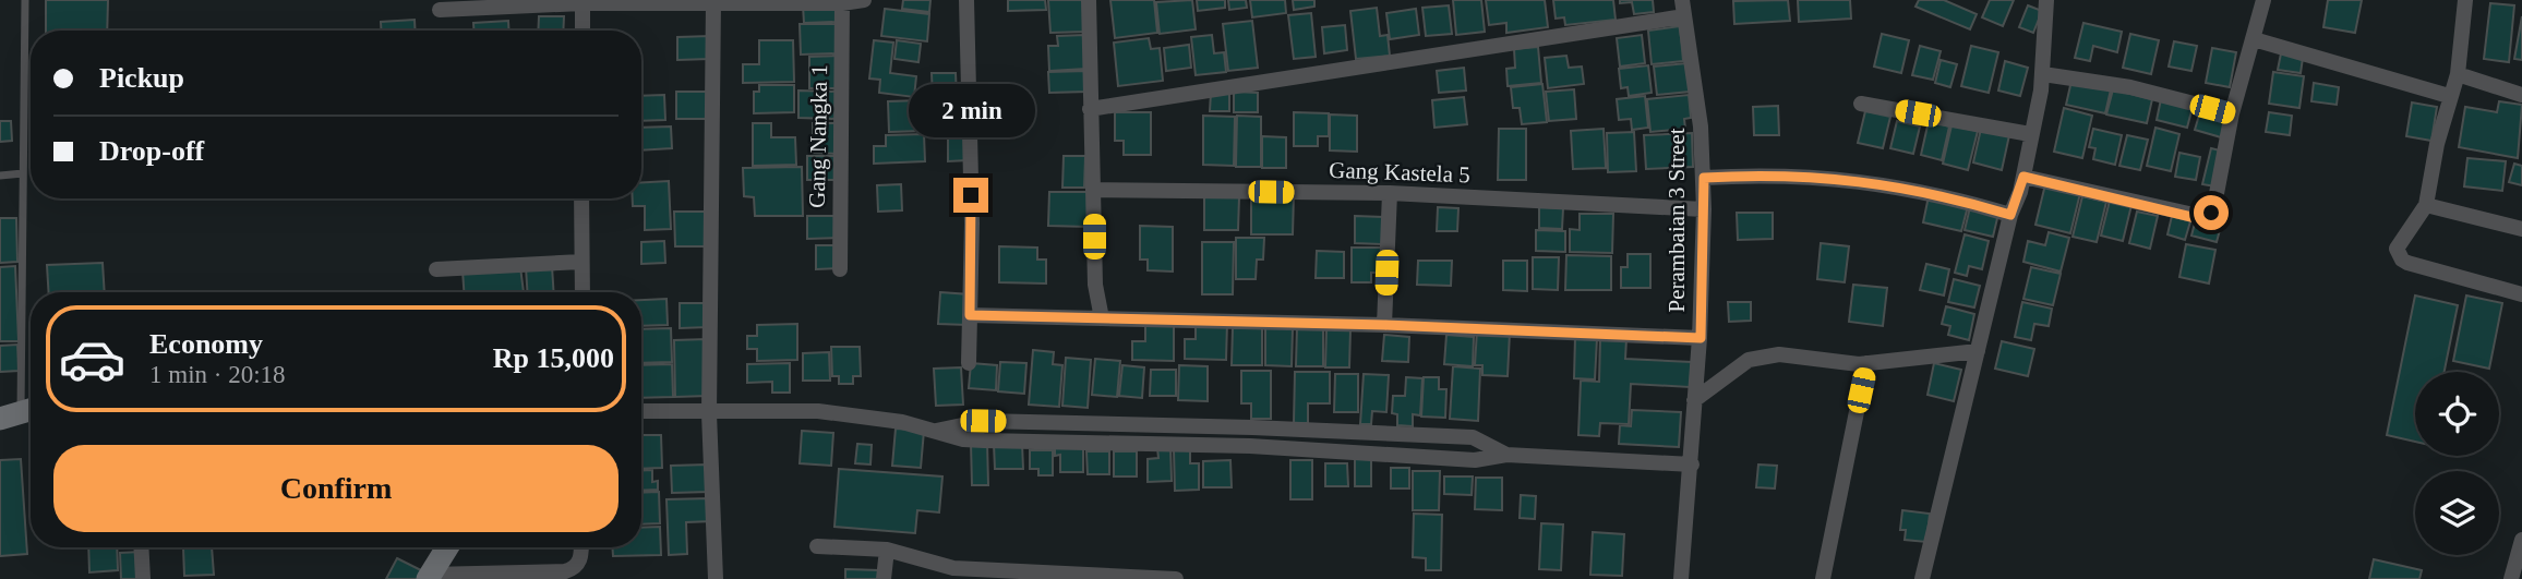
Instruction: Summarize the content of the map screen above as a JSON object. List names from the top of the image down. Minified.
{"streets":{"street":["Gang Nangka 1","Gang Kastela 5","Perambaian 3 Street"]},"crossings":[["Gang Kastela 5","Perambaian 3 Street"]],"page":{"banner":["Pickup","Drop-off"],"bubble":"2 min","list":[{"name":"Economy","note":"1 min · 20:18","value":"Rp 15,000"}],"buttons":"Confirm"}}
